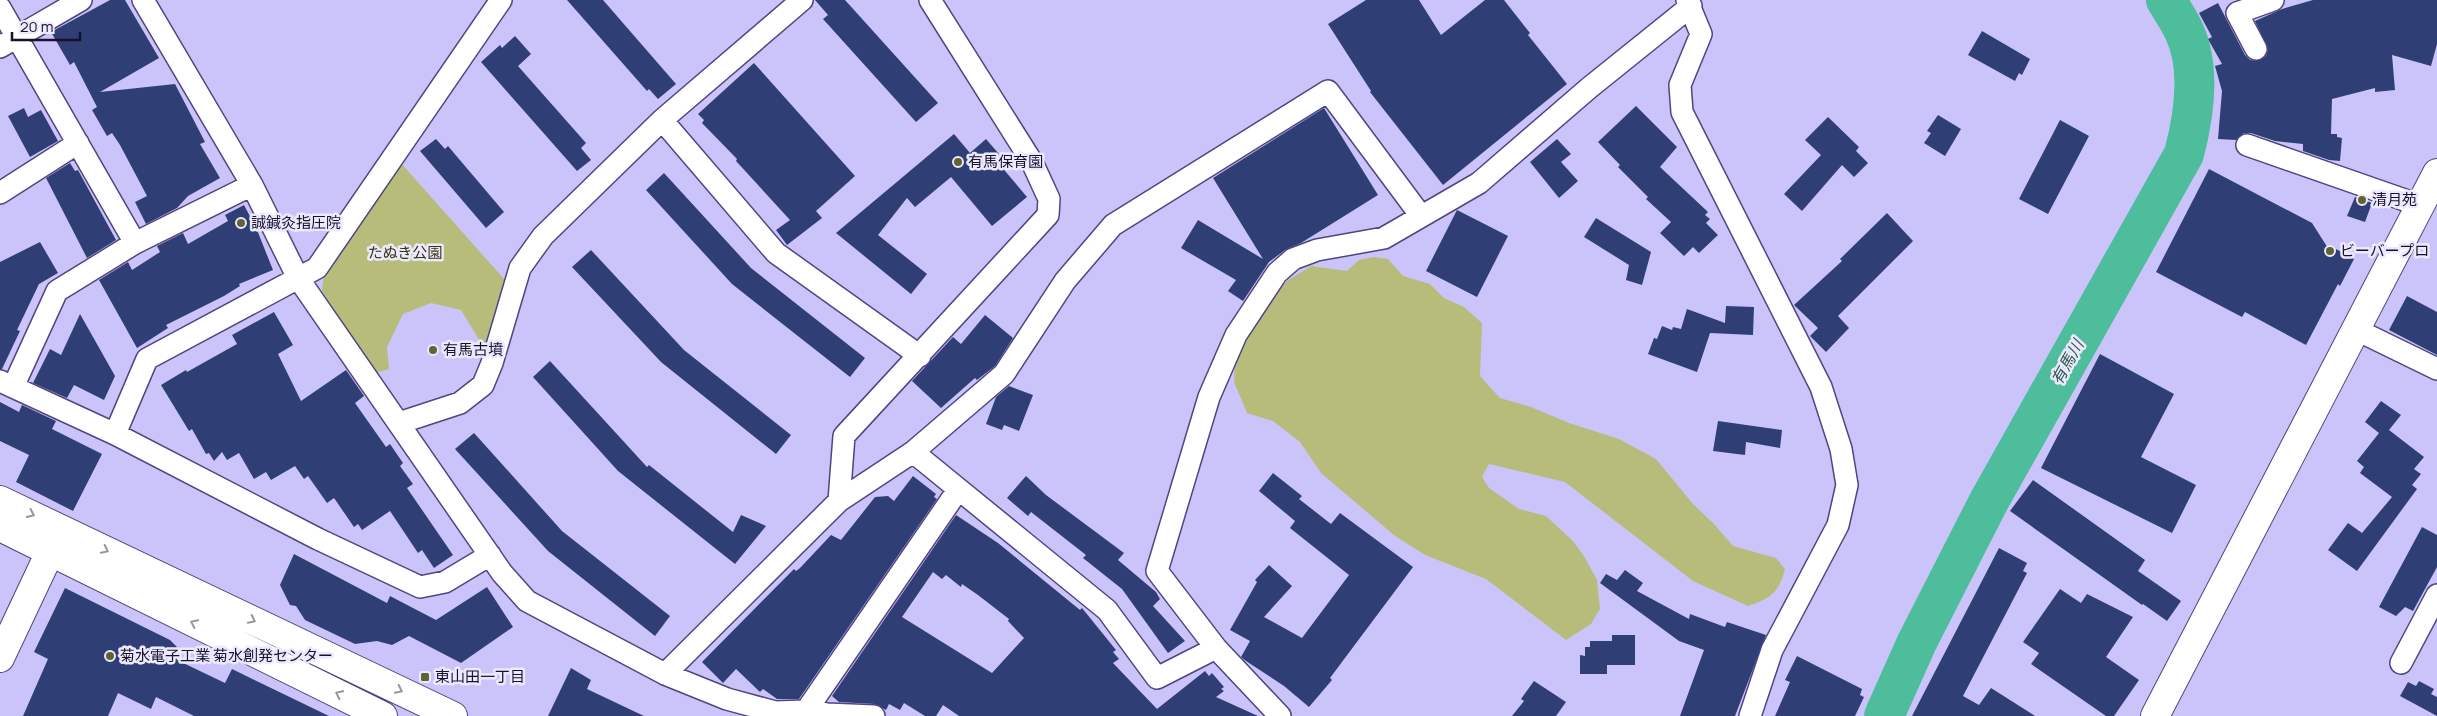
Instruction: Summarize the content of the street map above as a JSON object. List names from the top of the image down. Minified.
{"water":["有馬川"],"parks":["たぬき公園"],"places":{"other":["有馬保育園","清月苑","誠鍼灸指圧院","ビーバープロ","有馬古墳","菊水電子工業 菊水創発センター"],"transit":["東山田一丁目"]},"scale_bar":"20 m"}
